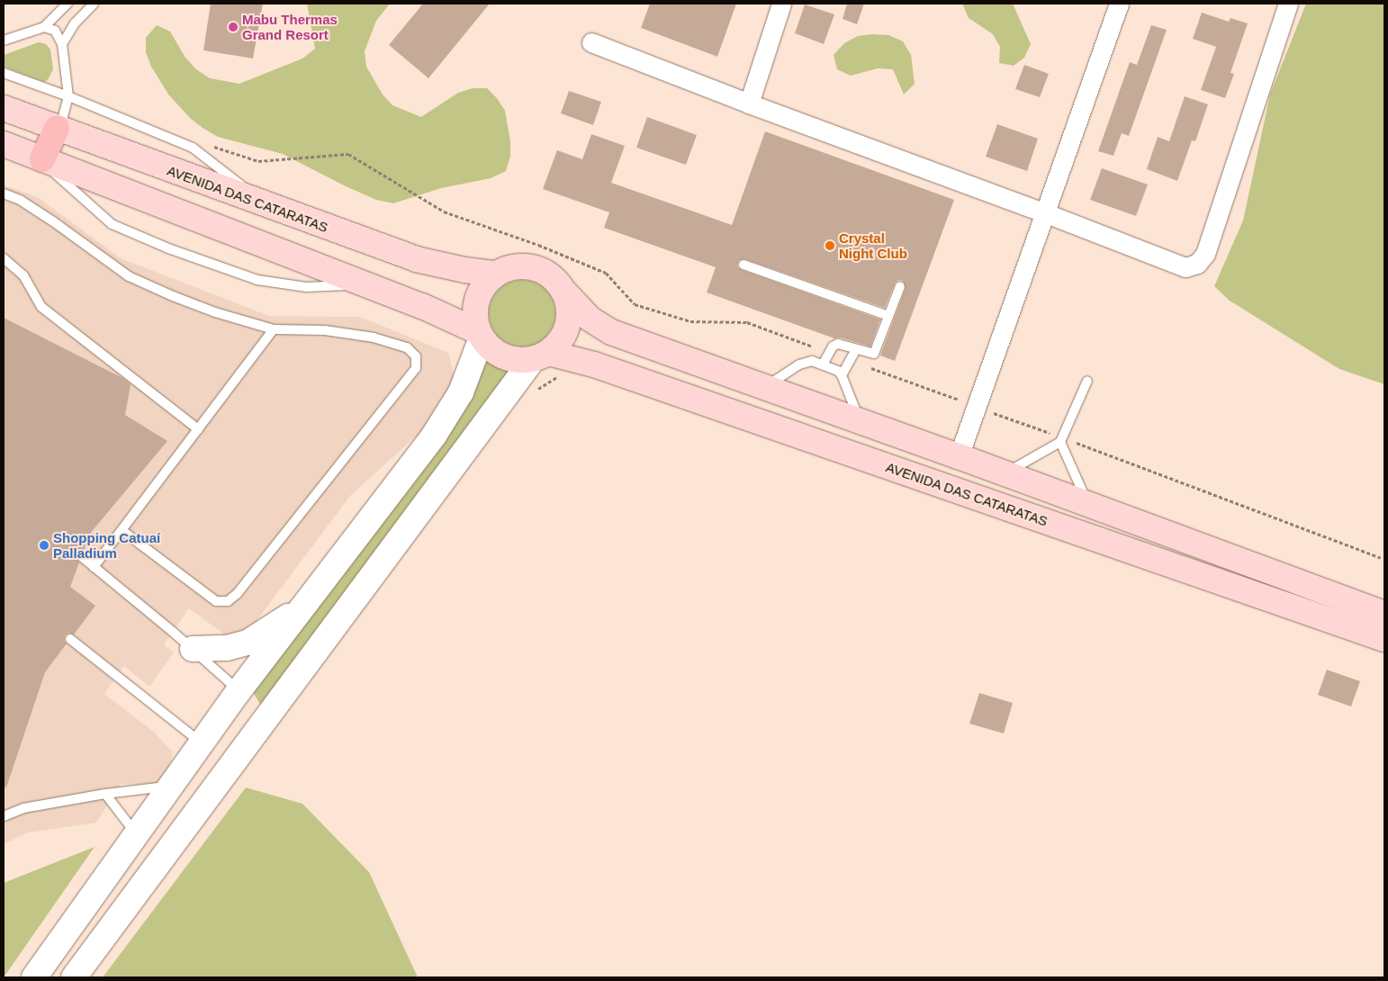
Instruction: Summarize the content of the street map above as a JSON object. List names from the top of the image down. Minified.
{"streets":{"main road":["AVENIDA DAS CATARATAS"]},"places":["Mabu Thermas Grand Resort","Crystal Night Club","Shopping Catuaí Palladium"]}
